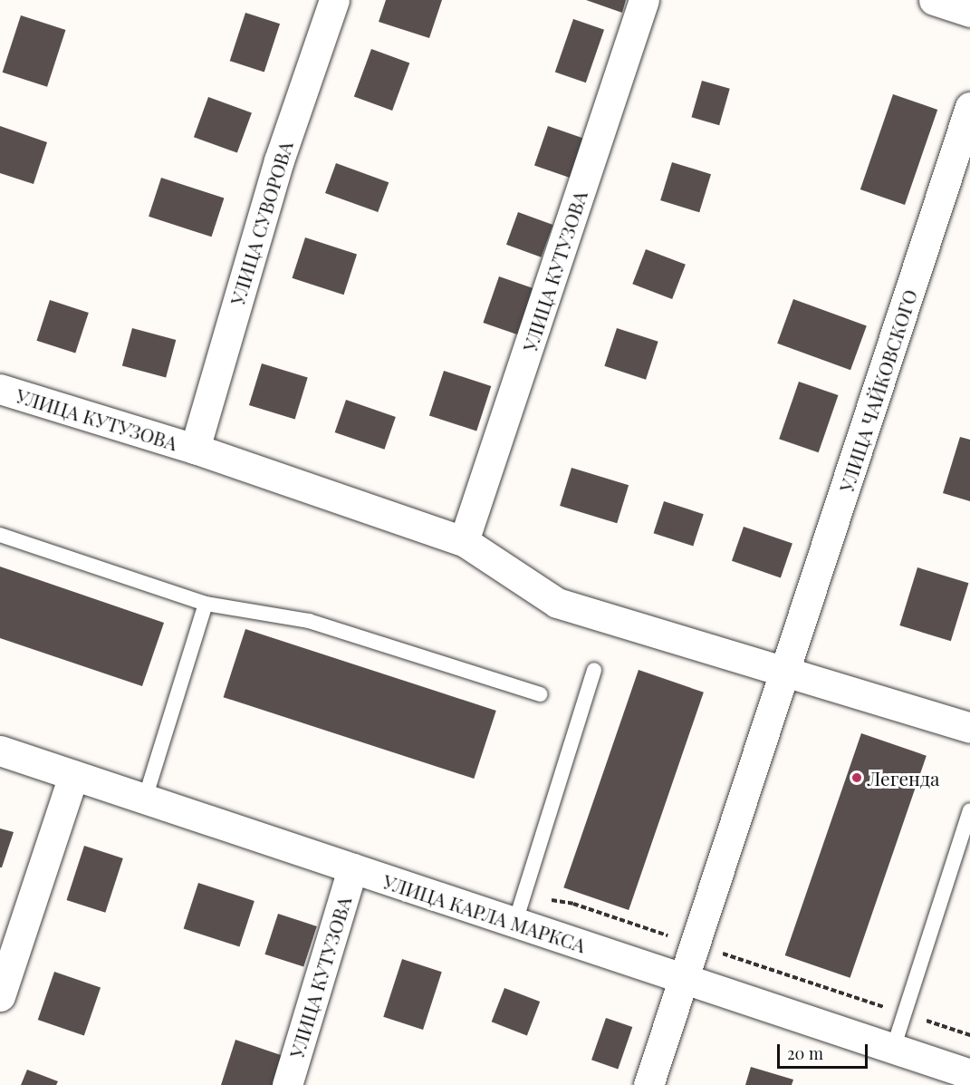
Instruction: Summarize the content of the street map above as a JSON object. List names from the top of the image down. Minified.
{"streets":{"street":["УЛИЦА СУВОРОВА","УЛИЦА КУТУЗОВА","УЛИЦА ЧАЙКОВСКОГО","УЛИЦА КАРЛА МАРКСА"]},"crossings":[["УЛИЦА СУВОРОВА","УЛИЦА КУТУЗОВА"],["УЛИЦА КУТУЗОВА","УЛИЦА ЧАЙКОВСКОГО"],["УЛИЦА КУТУЗОВА","УЛИЦА КАРЛА МАРКСА"],["УЛИЦА ЧАЙКОВСКОГО","УЛИЦА КАРЛА МАРКСА"]],"places":["Легенда"],"scale_bar":"20 m"}
